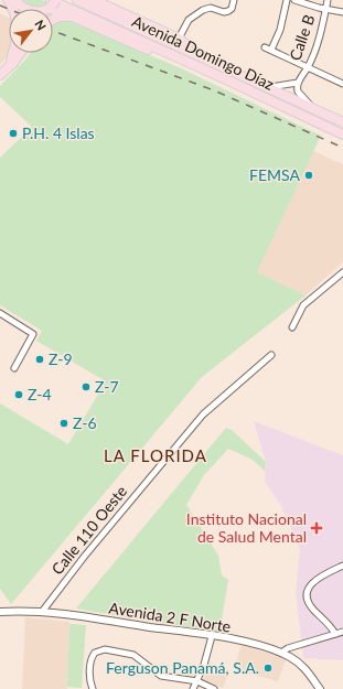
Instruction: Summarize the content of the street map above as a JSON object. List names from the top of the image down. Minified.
{"streets":{"main road":["Avenida Domingo Díaz"],"street":["Calle B","Calle 110 Oeste","Avenida 2 F Norte"]},"crossings":[["Calle B","Avenida Domingo Díaz"],["Calle 110 Oeste","Avenida 2 F Norte"]],"districts":["LA FLORIDA"],"places":{"other":["P.H. 4 Islas","FEMSA","Z-9","Z-7","Z-4","Z-6","Ferguson Panamá, S.A."],"health":["Instituto Nacional de Salud Mental"]},"north":"top right"}
